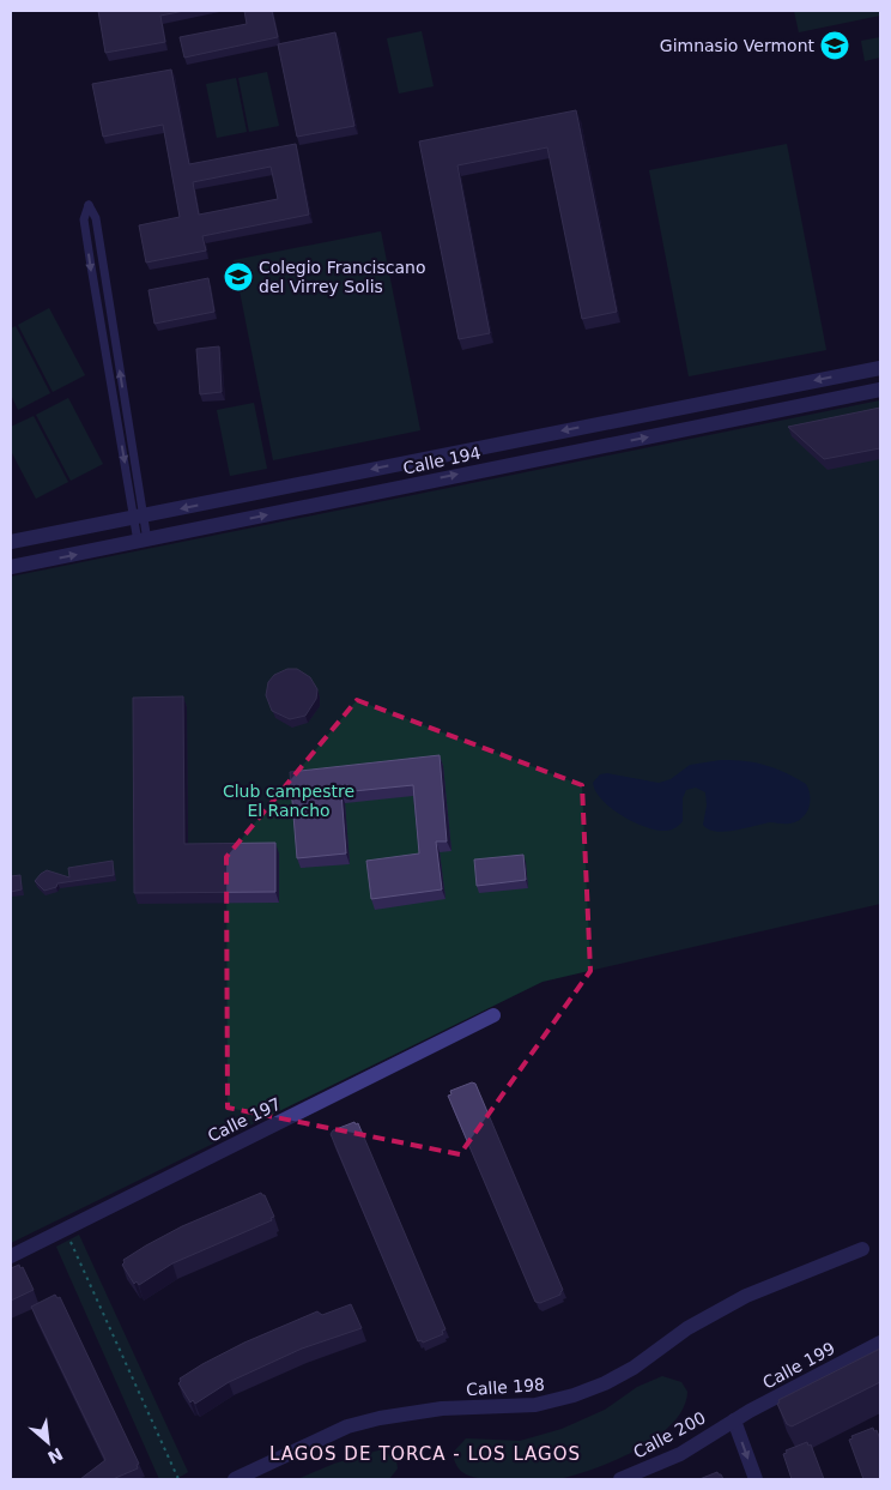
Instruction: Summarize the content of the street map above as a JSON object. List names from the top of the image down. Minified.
{"streets":{"street":["Calle 194","Calle 197","Calle 199","Calle 198","Calle 200"]},"crossings":[["Calle 199","Calle 200"]],"districts":["LAGOS DE TORCA - LOS LAGOS"],"parks":["Club campestre El Rancho"],"places":{"school or university":["Gimnasio Vermont","Colegio Franciscano del Virrey Solis"]},"north":"bottom right"}
